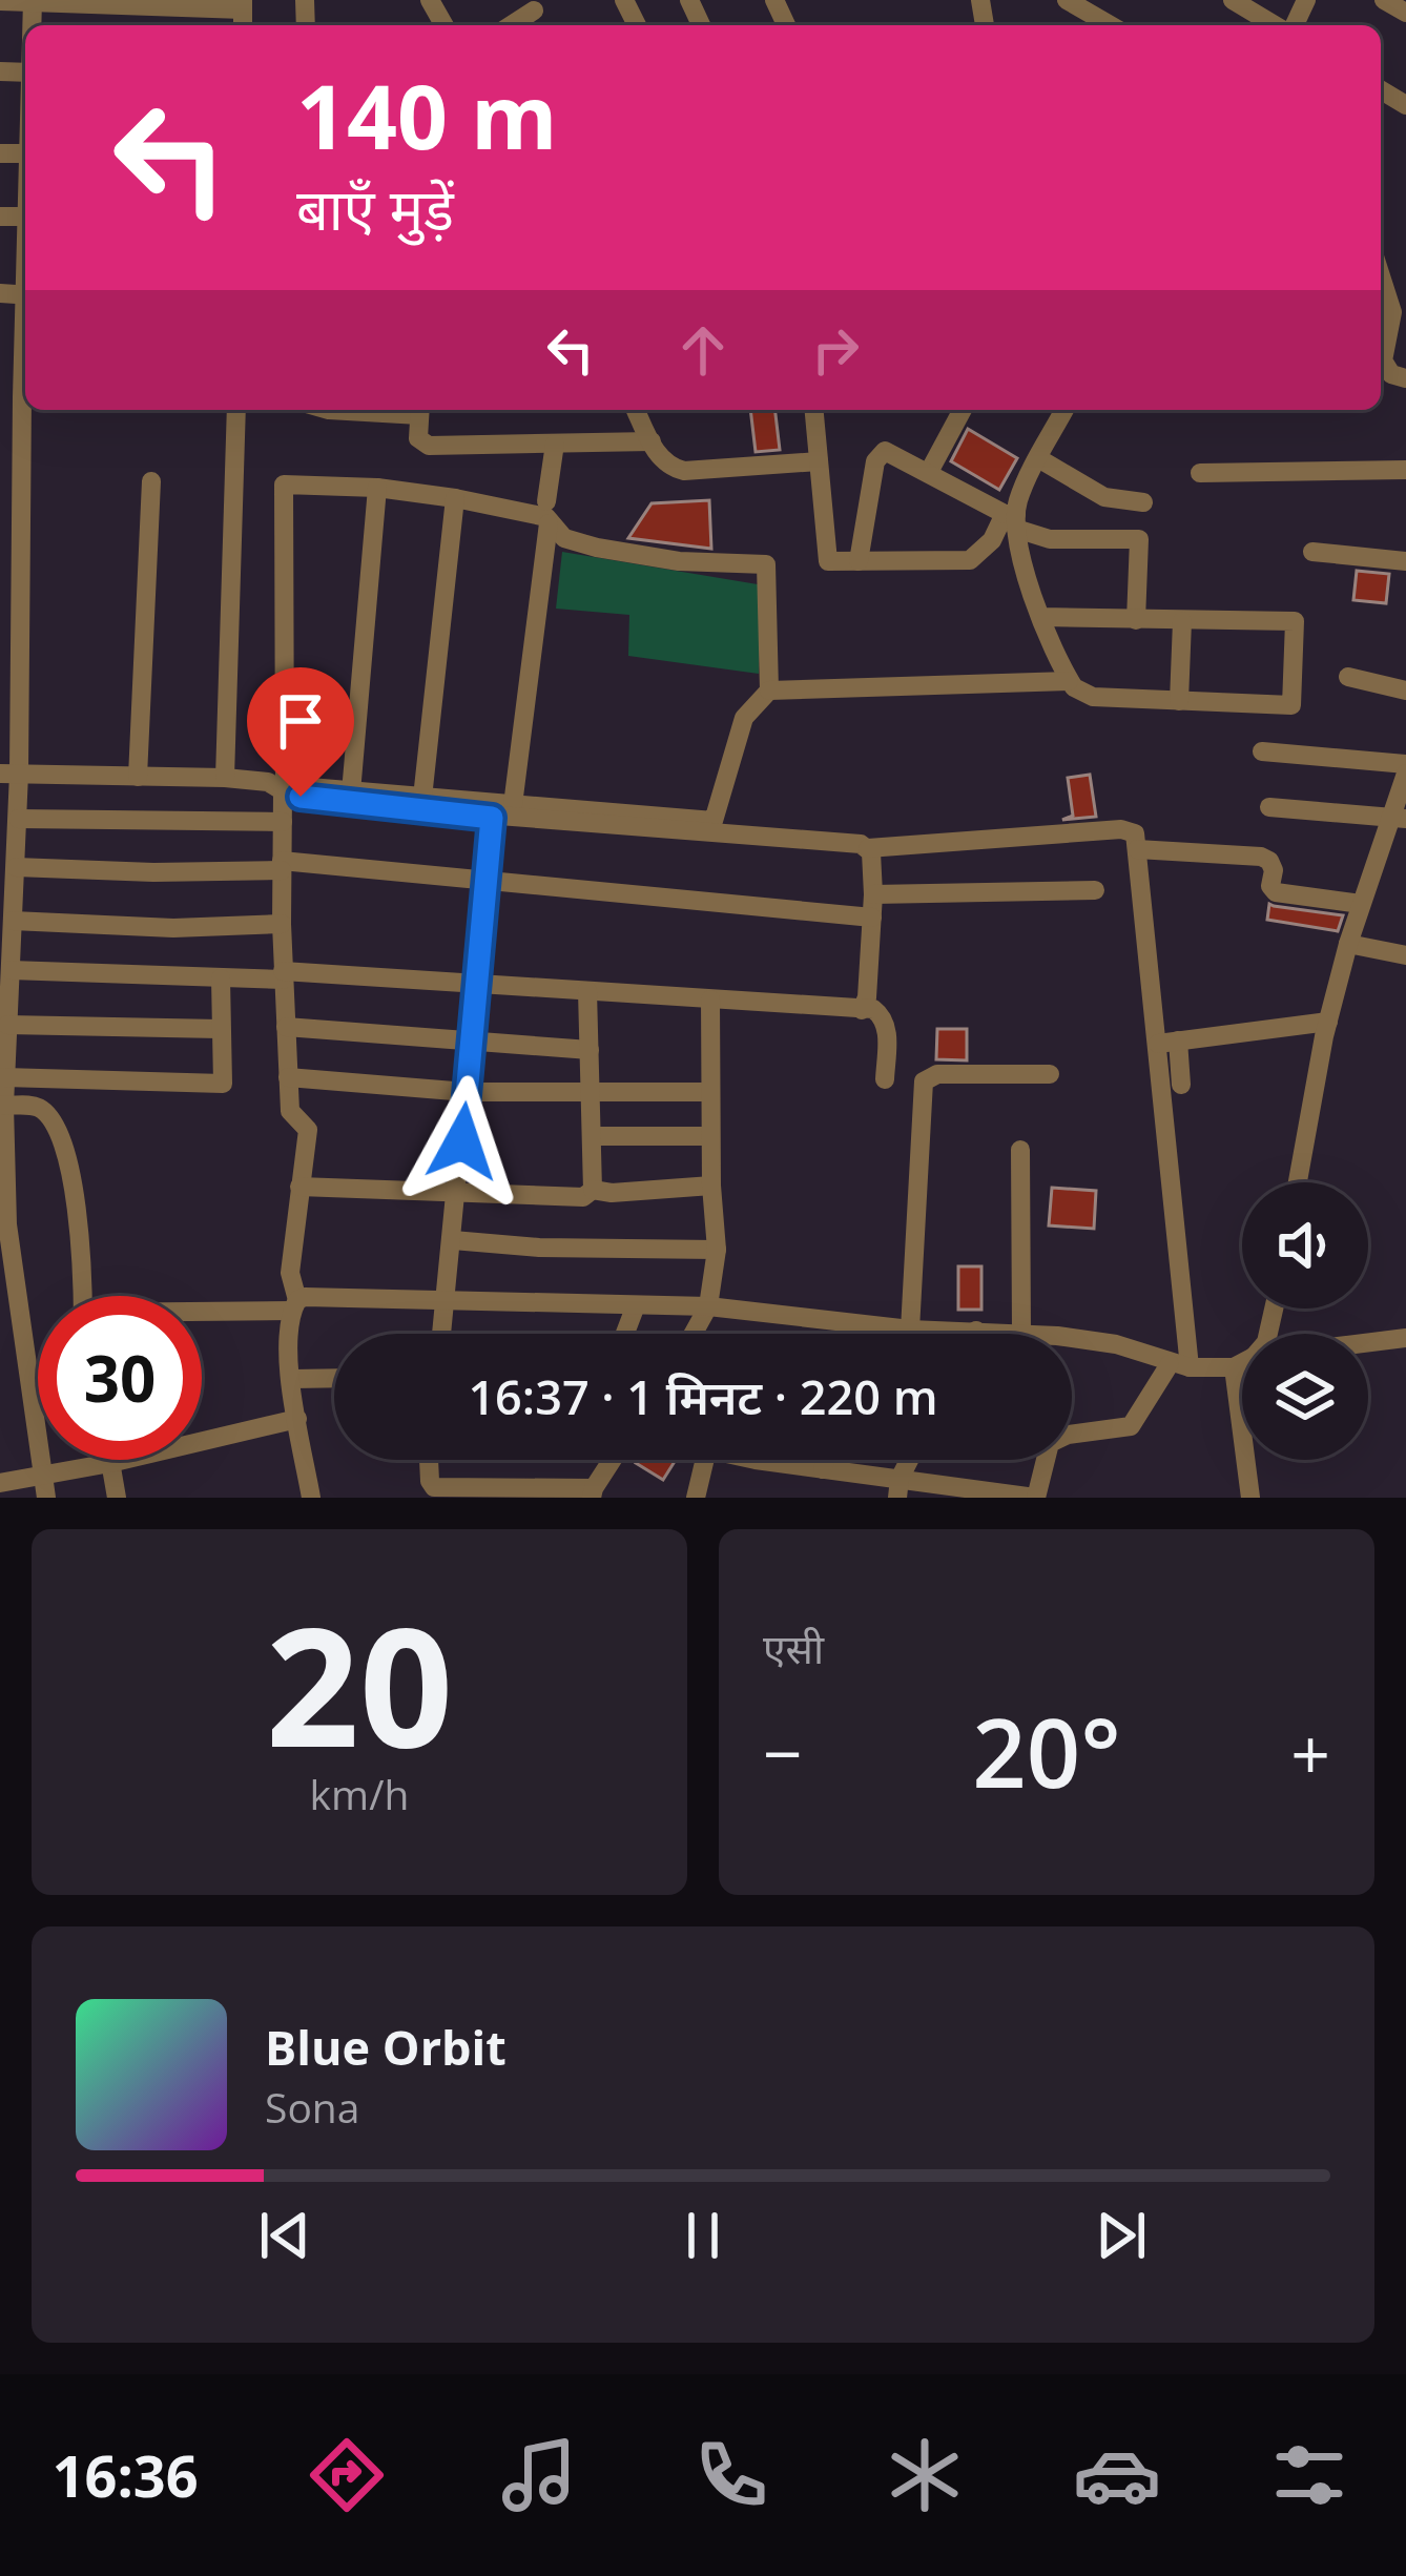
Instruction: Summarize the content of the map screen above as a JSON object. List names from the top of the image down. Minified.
{"page":{"turn":["140 m","बाएँ मुड़ें"],"limit":"30","trip":"16:37 · 1 मिनट · 220 m","tile":[["20","km/h"],"एसी"],"heat":["−","20°","+"],"song":["Blue Orbit","Sona"],"tabs":"16:36"}}
